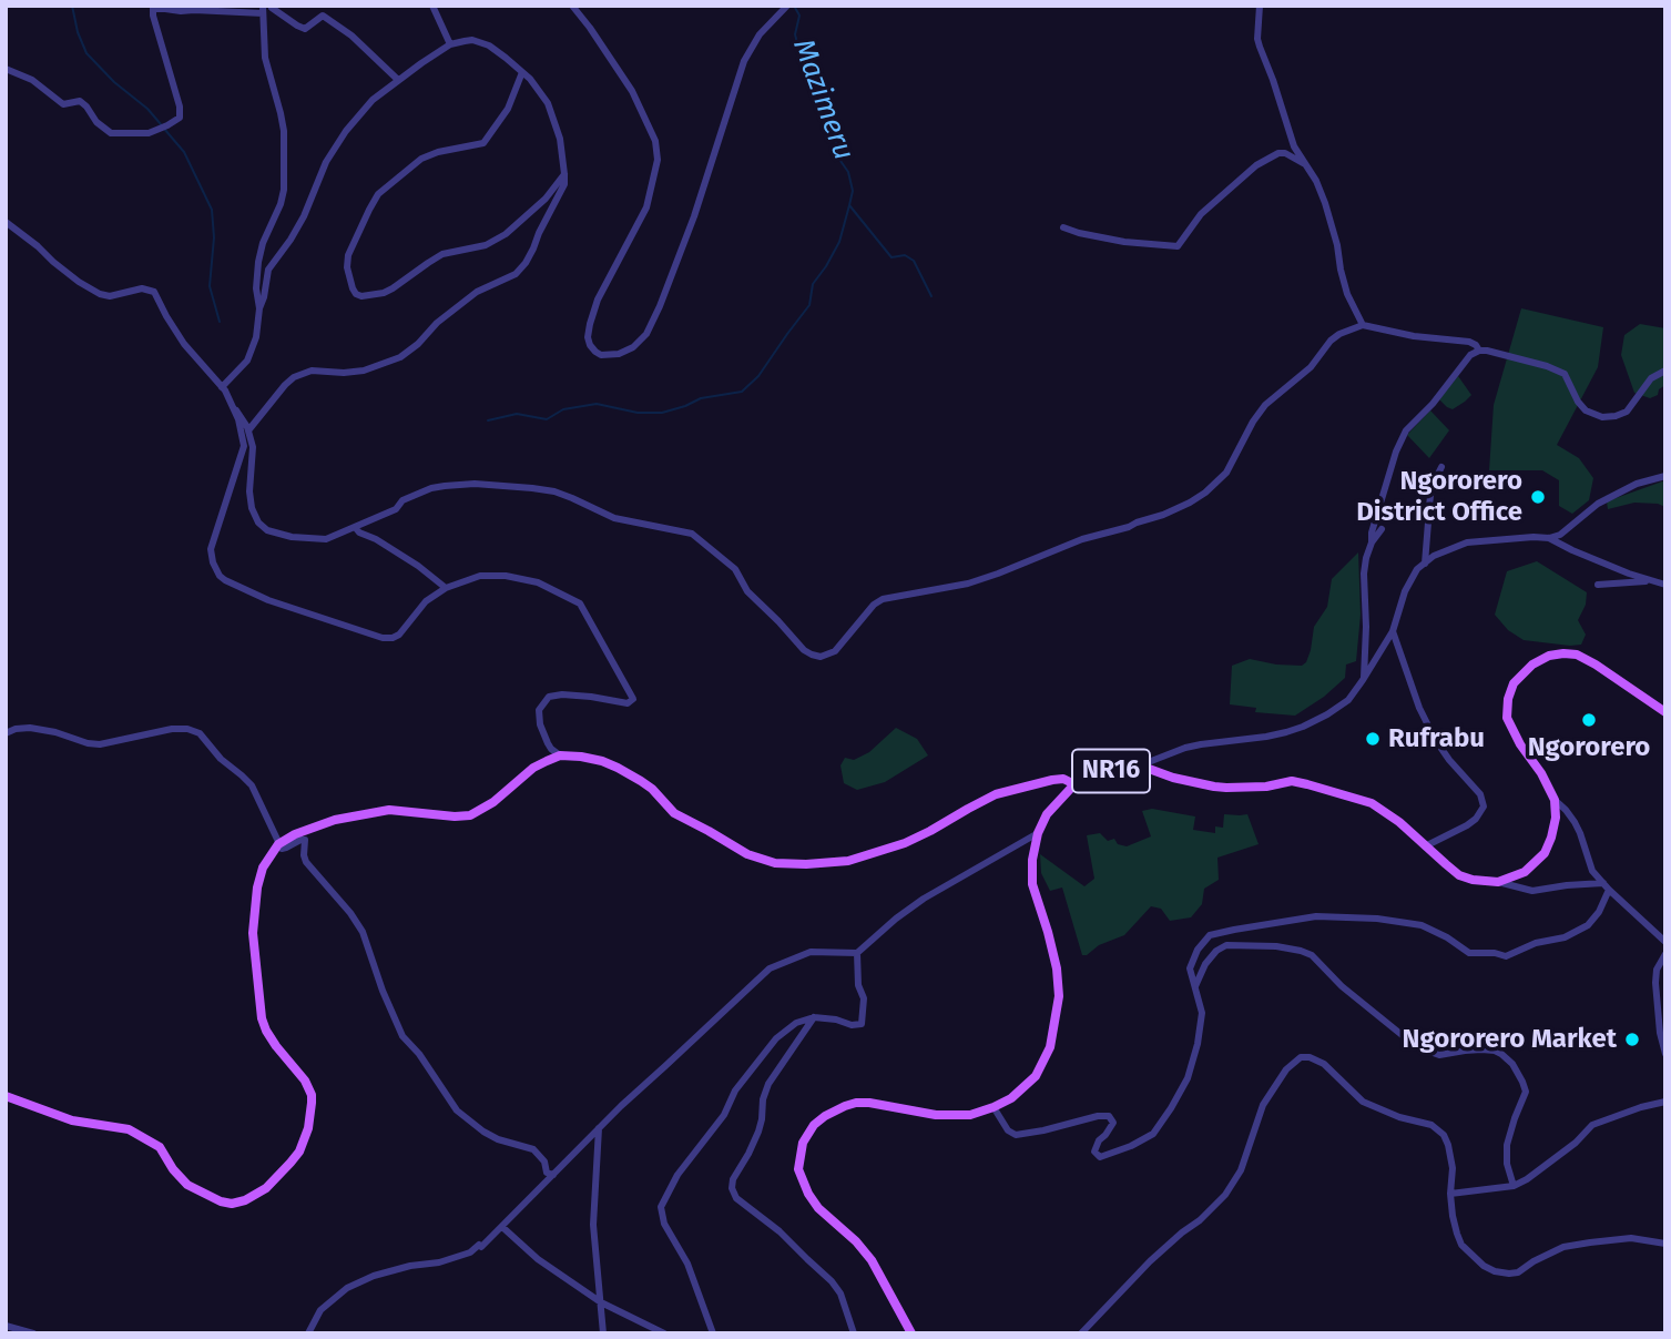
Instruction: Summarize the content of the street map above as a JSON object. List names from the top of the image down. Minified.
{"streets":{"main road":["NR16"]},"water":["Mazimeru"],"places":["Ngororero District Office","Ngororero","Rufrabu","Ngororero Market"]}
